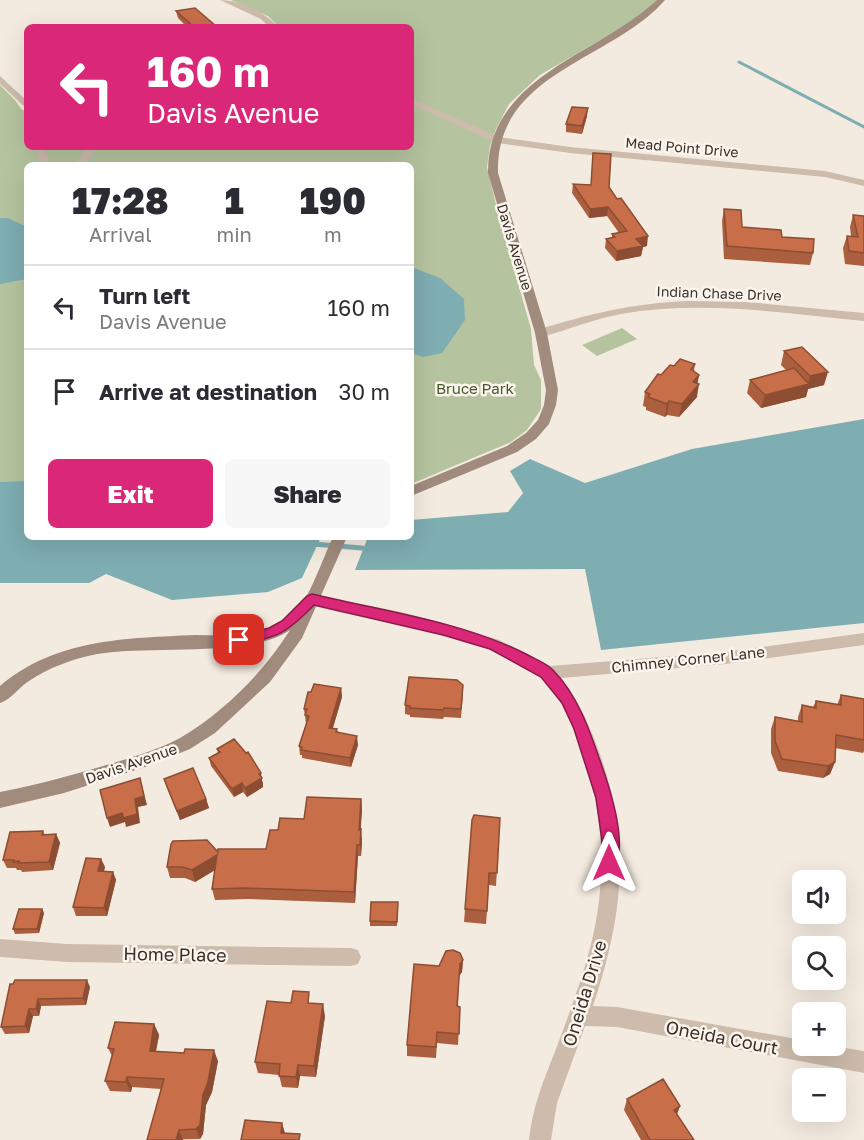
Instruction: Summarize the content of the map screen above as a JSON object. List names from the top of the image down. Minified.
{"streets":{"main road":["Davis Avenue"],"street":["Mead Point Drive","Indian Chase Drive","Chimney Corner Lane","Home Place","Oneida Drive","Oneida Court"]},"crossings":[["Mead Point Drive","Davis Avenue"],["Davis Avenue","Indian Chase Drive"],["Davis Avenue","Oneida Drive"],["Chimney Corner Lane","Oneida Drive"],["Oneida Drive","Oneida Court"]],"parks":["Bruce Park"],"page":{"turn":["160 m","Davis Avenue"],"eta":["17:28","Arrival","1","min","190","m"],"list":[{"name":"Turn left","note":"Davis Avenue","value":"160 m"},{"name":"Arrive at destination","value":"30 m"}],"buttons":["Exit","Share"],"map_buttons":["+","−"]}}
